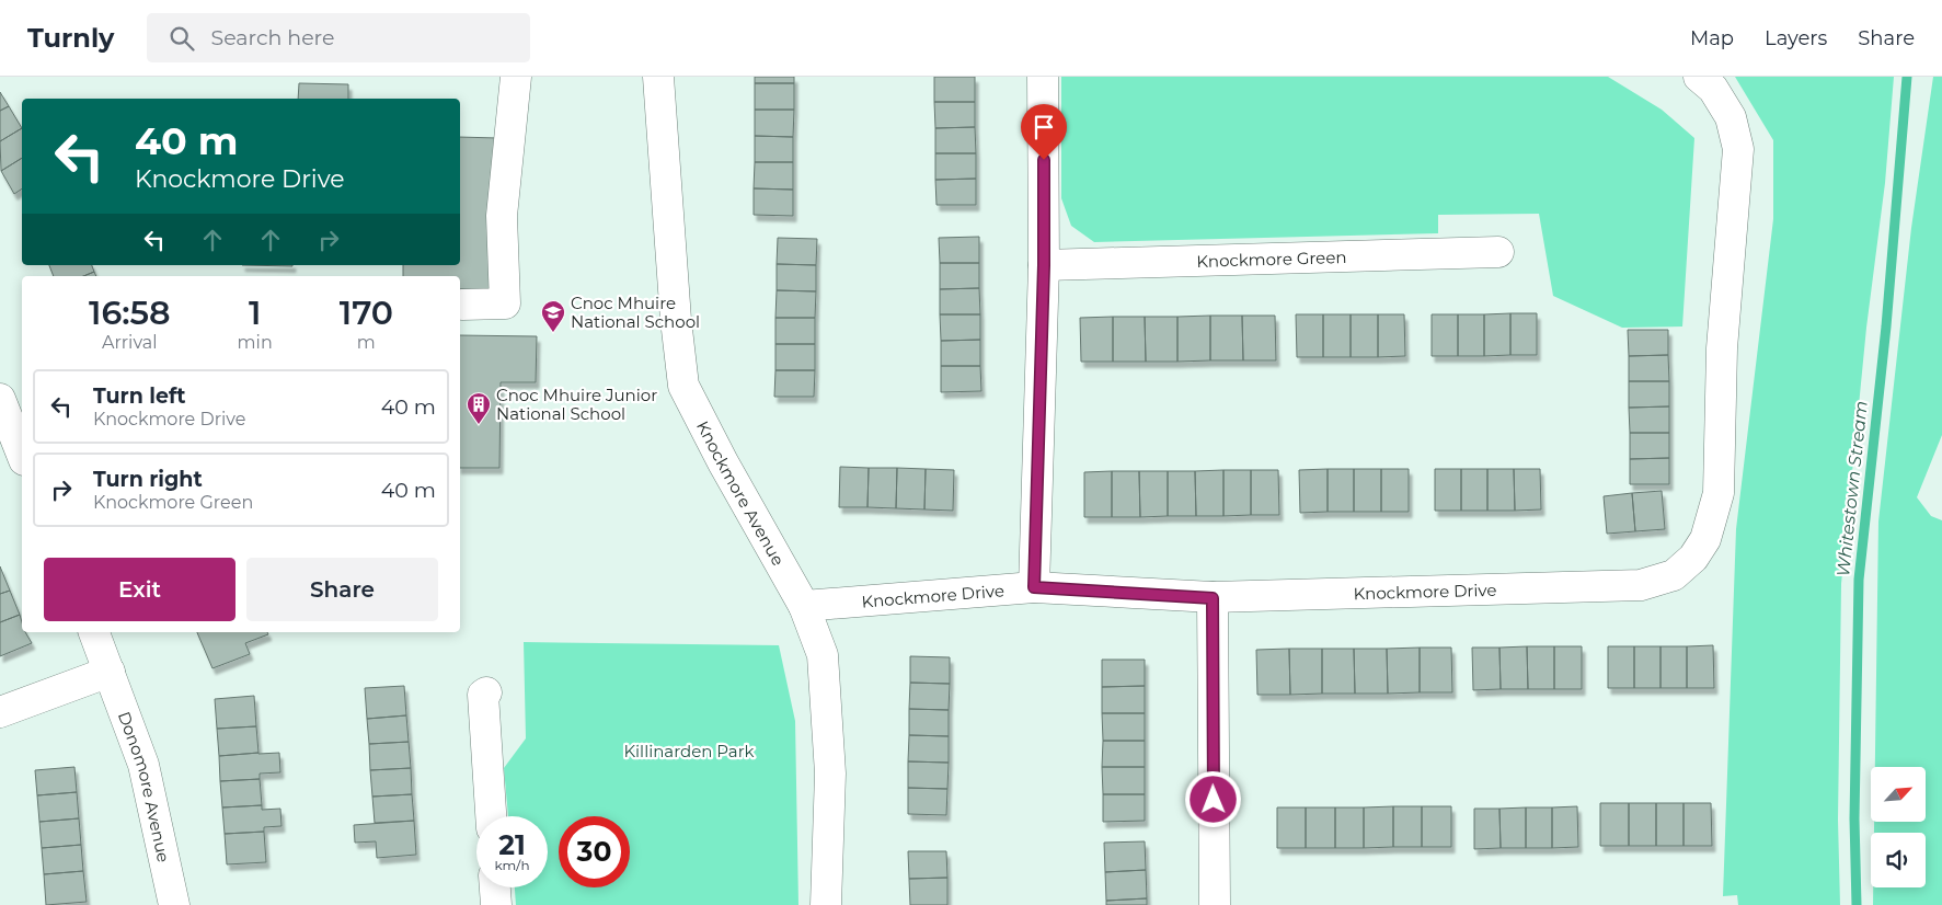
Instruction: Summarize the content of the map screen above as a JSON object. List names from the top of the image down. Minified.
{"streets":{"street":["Knockmore Green","Knockmore Avenue","Knockmore Drive","Donomore Avenue"]},"crossings":[["Knockmore Avenue","Knockmore Drive"]],"water":["Whitestown Stream"],"parks":["Killinarden Park"],"places":{"school or university":["Cnoc Mhuire National School"],"building":["Cnoc Mhuire Junior National School"]},"north":"top right","page":{"header":"Turnly","search":"Search here","nav":["Map","Layers","Share"],"turn":["40 m","Knockmore Drive"],"eta":["16:58","Arrival","1","min","170","m"],"list":[{"name":"Turn left","note":"Knockmore Drive","value":"40 m"},{"name":"Turn right","note":"Knockmore Green","value":"40 m"}],"buttons":["Exit","Share"],"speed":"21 km/h","limit":"30"}}
